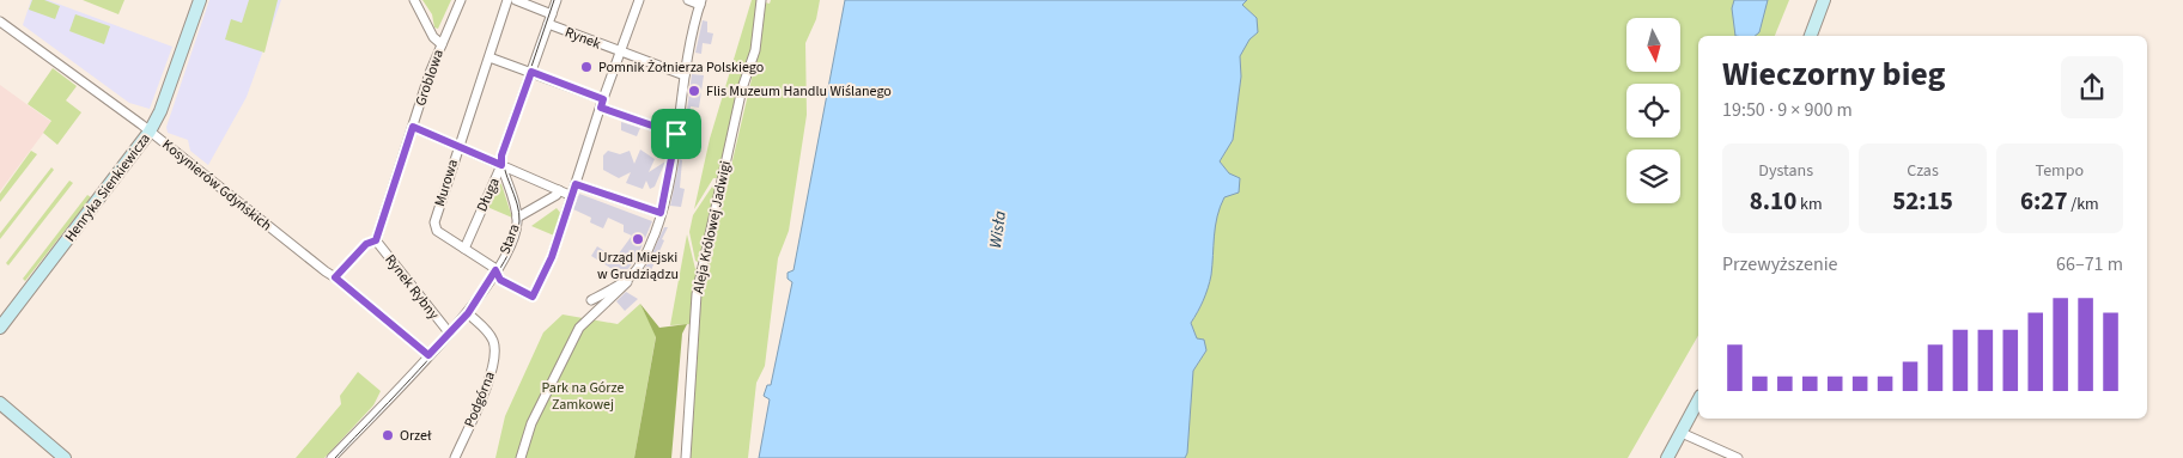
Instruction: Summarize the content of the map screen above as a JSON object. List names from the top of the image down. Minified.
{"streets":{"street":["Rynek","Groblowa","Murowa","Kosynierów Gdyńskich","Henryka Sienkiewicza","Długa","Aleja Królowej Jadwigi","Stara","Rynek Rybny","Podgórna"]},"crossings":[["Rynek","Murowa"],["Rynek","Długa"],["Groblowa","Rynek Rybny"],["Murowa","Długa"],["Murowa","Stara"],["Kosynierów Gdyńskich","Henryka Sienkiewicza"],["Kosynierów Gdyńskich","Stara"],["Długa","Stara"],["Stara","Rynek Rybny"],["Stara","Podgórna"]],"water":["Wisła"],"parks":["Park na Górze Zamkowej"],"places":["Pomnik Żołnierza Polskiego","Flis Muzeum Handlu Wiślanego","Urząd Miejski w Grudziądzu","Orzeł"],"north":"bottom","page":{"heading":["Wieczorny bieg","19:50 · 9 × 900 m"],"stats":[["Dystans","8.10 km"],["Czas","52:15"],["Tempo","6:27 /km"]],"chart":["Przewyższenie","66–71 m"]}}
